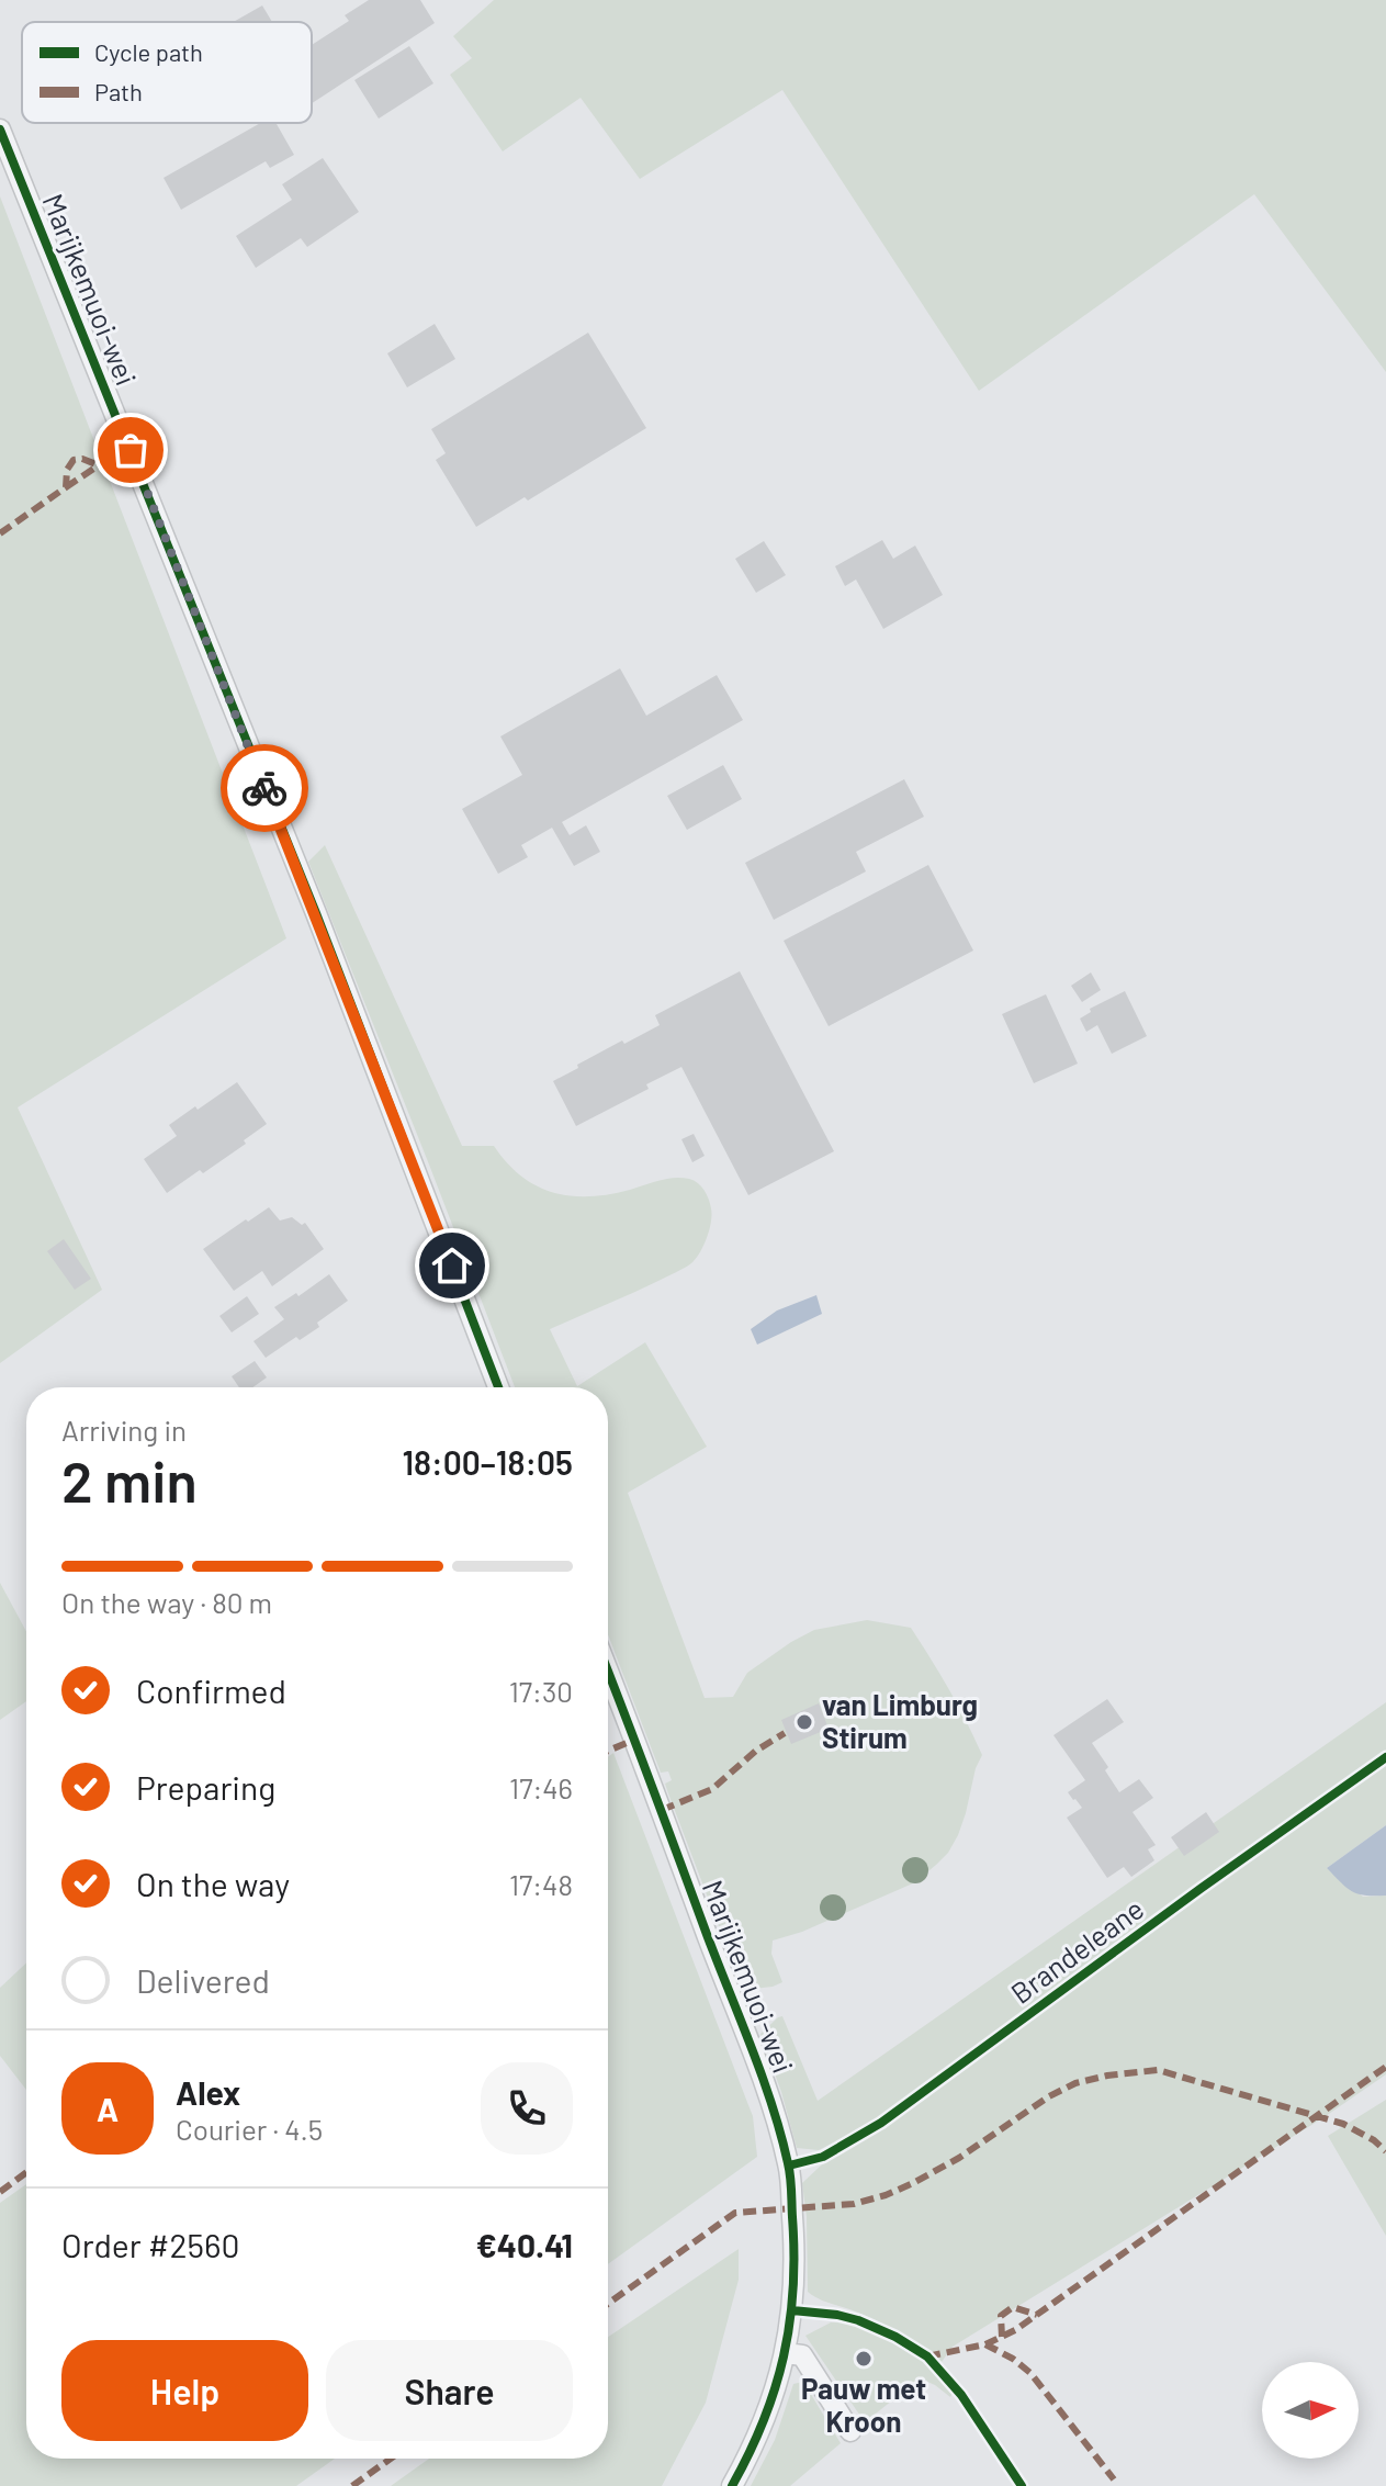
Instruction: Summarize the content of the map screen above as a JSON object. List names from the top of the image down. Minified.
{"streets":{"lane":["Marijkemuoi-wei"],"cycle path":["Brandeleane"]},"places":["van Limburg Stirum","Pauw met Kroon"],"legend":["Cycle path","Path"],"north":"right","page":{"heading":["2 min","Arriving in","18:00–18:05"],"panel":["Alex","Courier · 4.5","Order #2560","€40.41"],"bar":"On the way · 80 m","list":[["Confirmed","17:30"],["Preparing","17:46"],["On the way","17:48"],"Delivered"],"round":"A","buttons":["Help","Share"]}}
